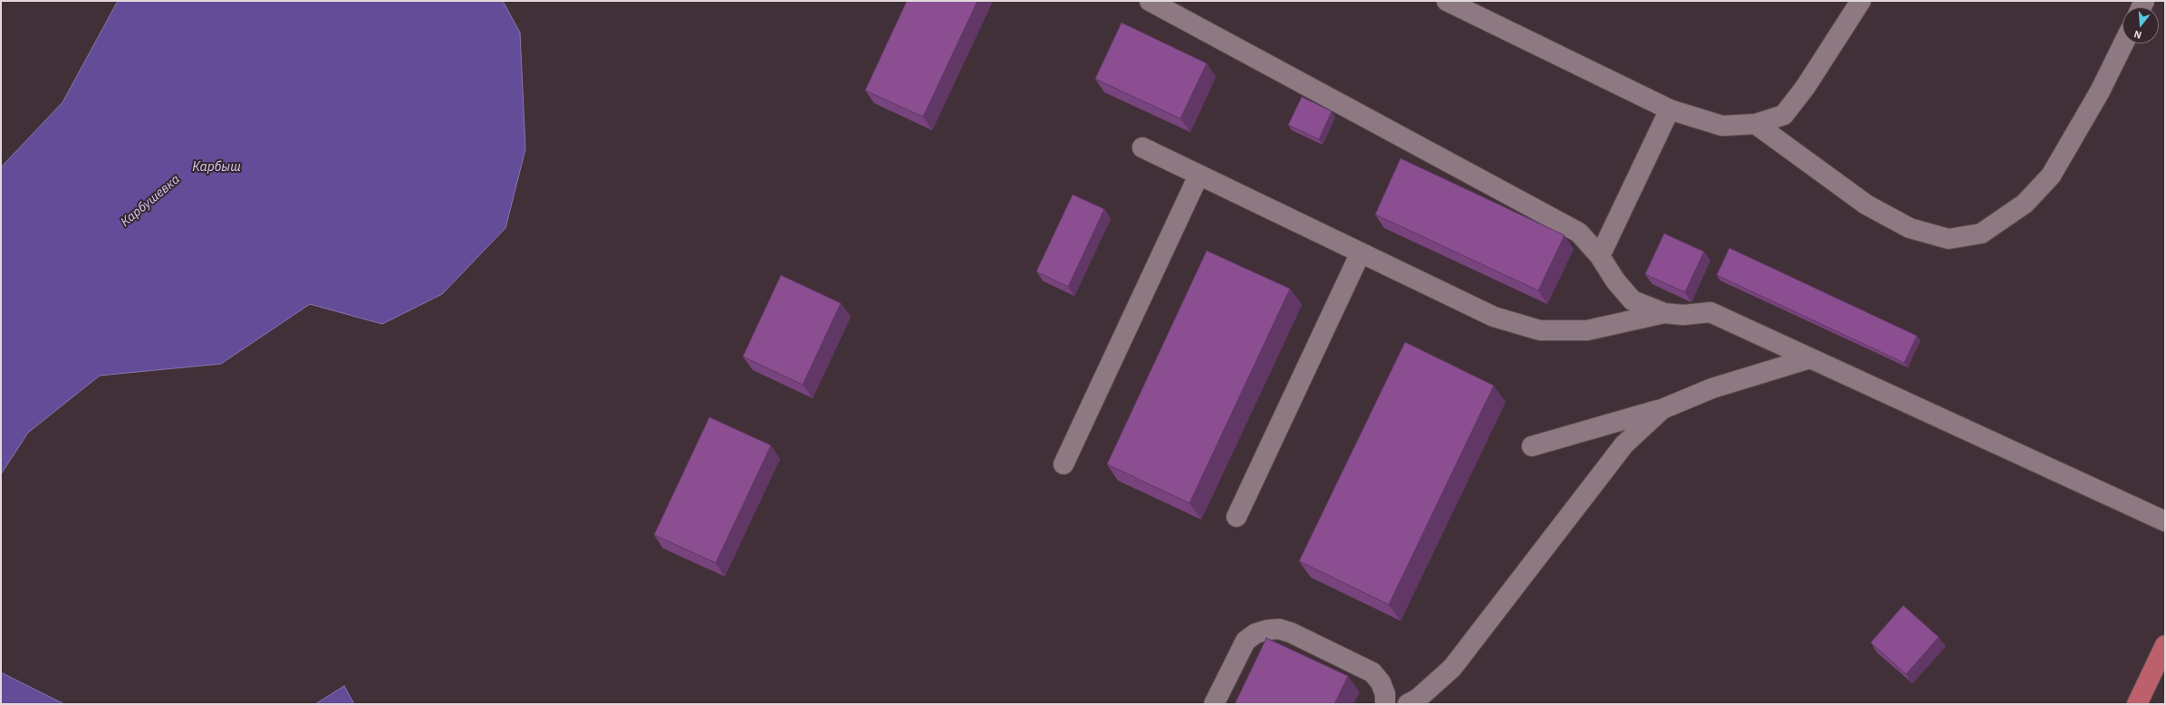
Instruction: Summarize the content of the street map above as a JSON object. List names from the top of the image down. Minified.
{"water":["Карбыш","Карбушевка"],"north":"bottom"}
